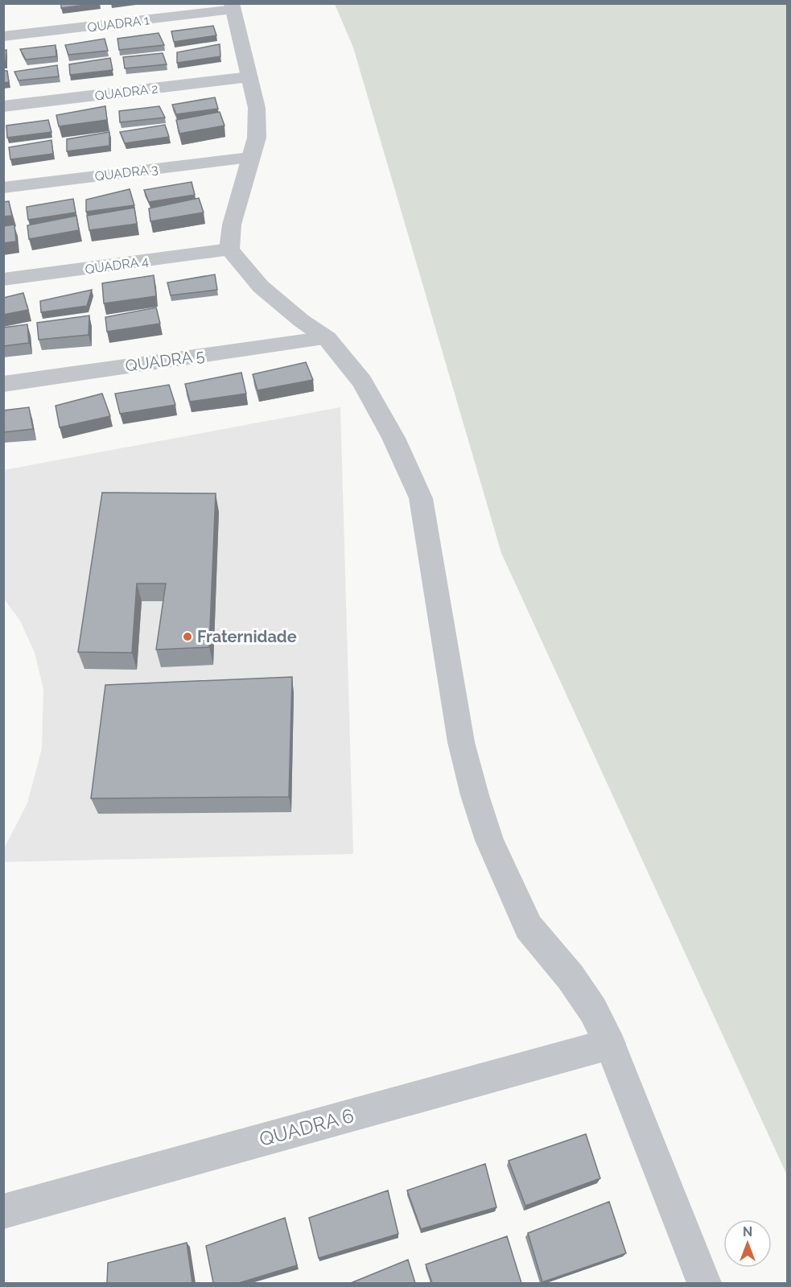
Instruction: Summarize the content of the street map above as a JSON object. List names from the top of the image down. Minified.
{"streets":{"street":["QUADRA 1","QUADRA 2","QUADRA 3","QUADRA 4","QUADRA 5","QUADRA 6"]},"places":["Fraternidade"],"north":"top"}
